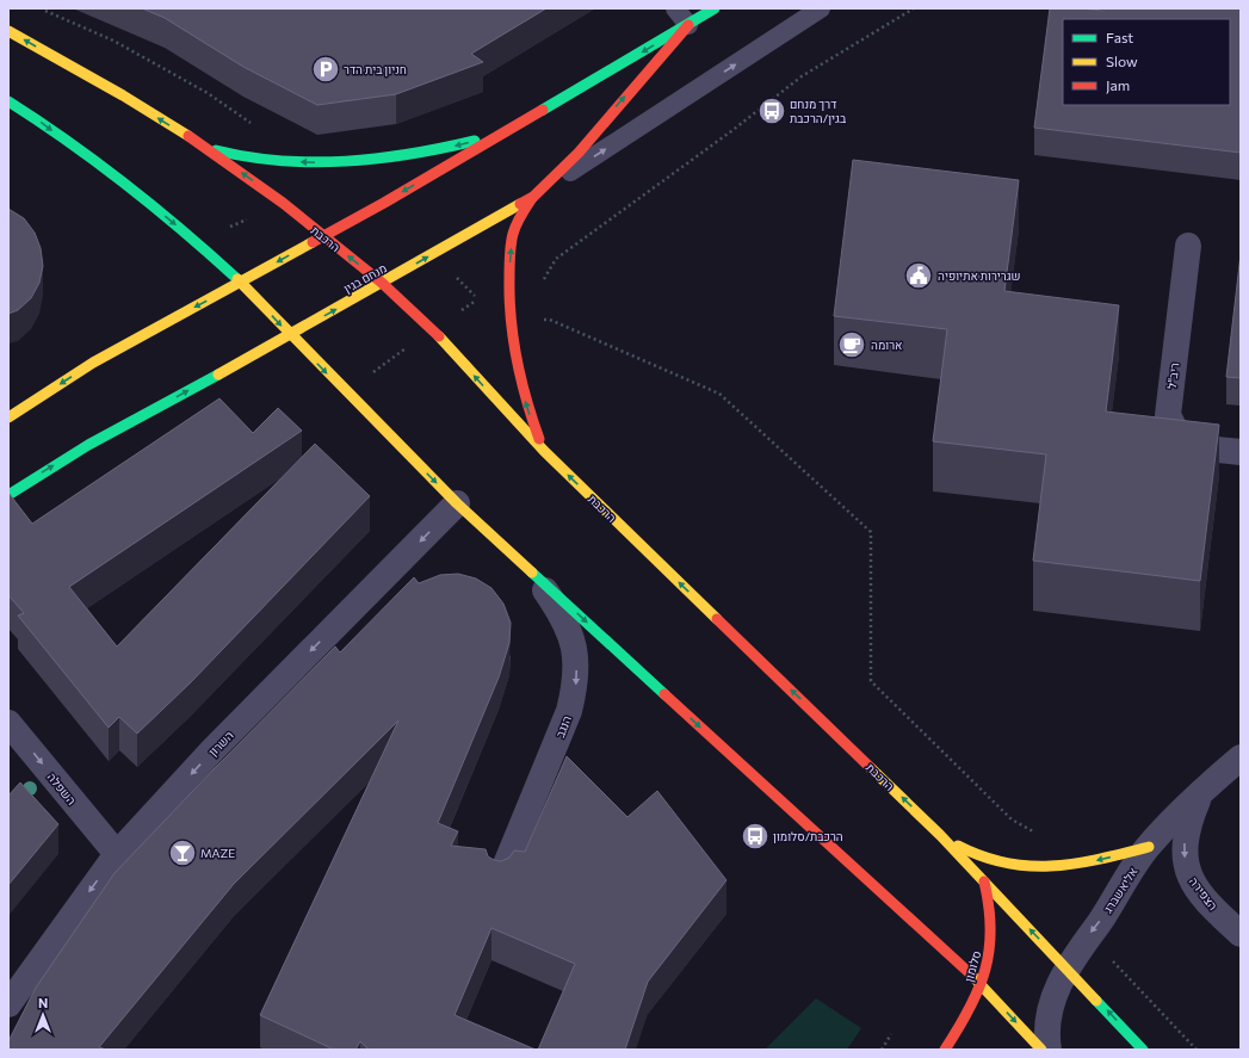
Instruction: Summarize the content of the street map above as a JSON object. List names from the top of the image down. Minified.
{"streets":{"street":["הרכבת","מנחם בגין","ריב\"ל","הנגב","השרון","השפלה","אליאשברג","הצפירה","סלומון"]},"crossings":[["הרכבת","מנחם בגין"],["הרכבת","אליאשברג"],["הרכבת","סלומון"],["השרון","השפלה"],["אליאשברג","הצפירה"]],"one_way":["הנגב","השרון","השפלה","הצפירה"],"places":{"parking":["חניון בית הדר"],"bus stop":["דרך מנחם בגין/הרכבת","הרכבת/סלומון"],"public building":["שגרירות אתיופיה"],"cafe":["ארומה"],"bar":["MAZE"]},"legend":["Fast","Slow","Jam"],"north":"top"}
